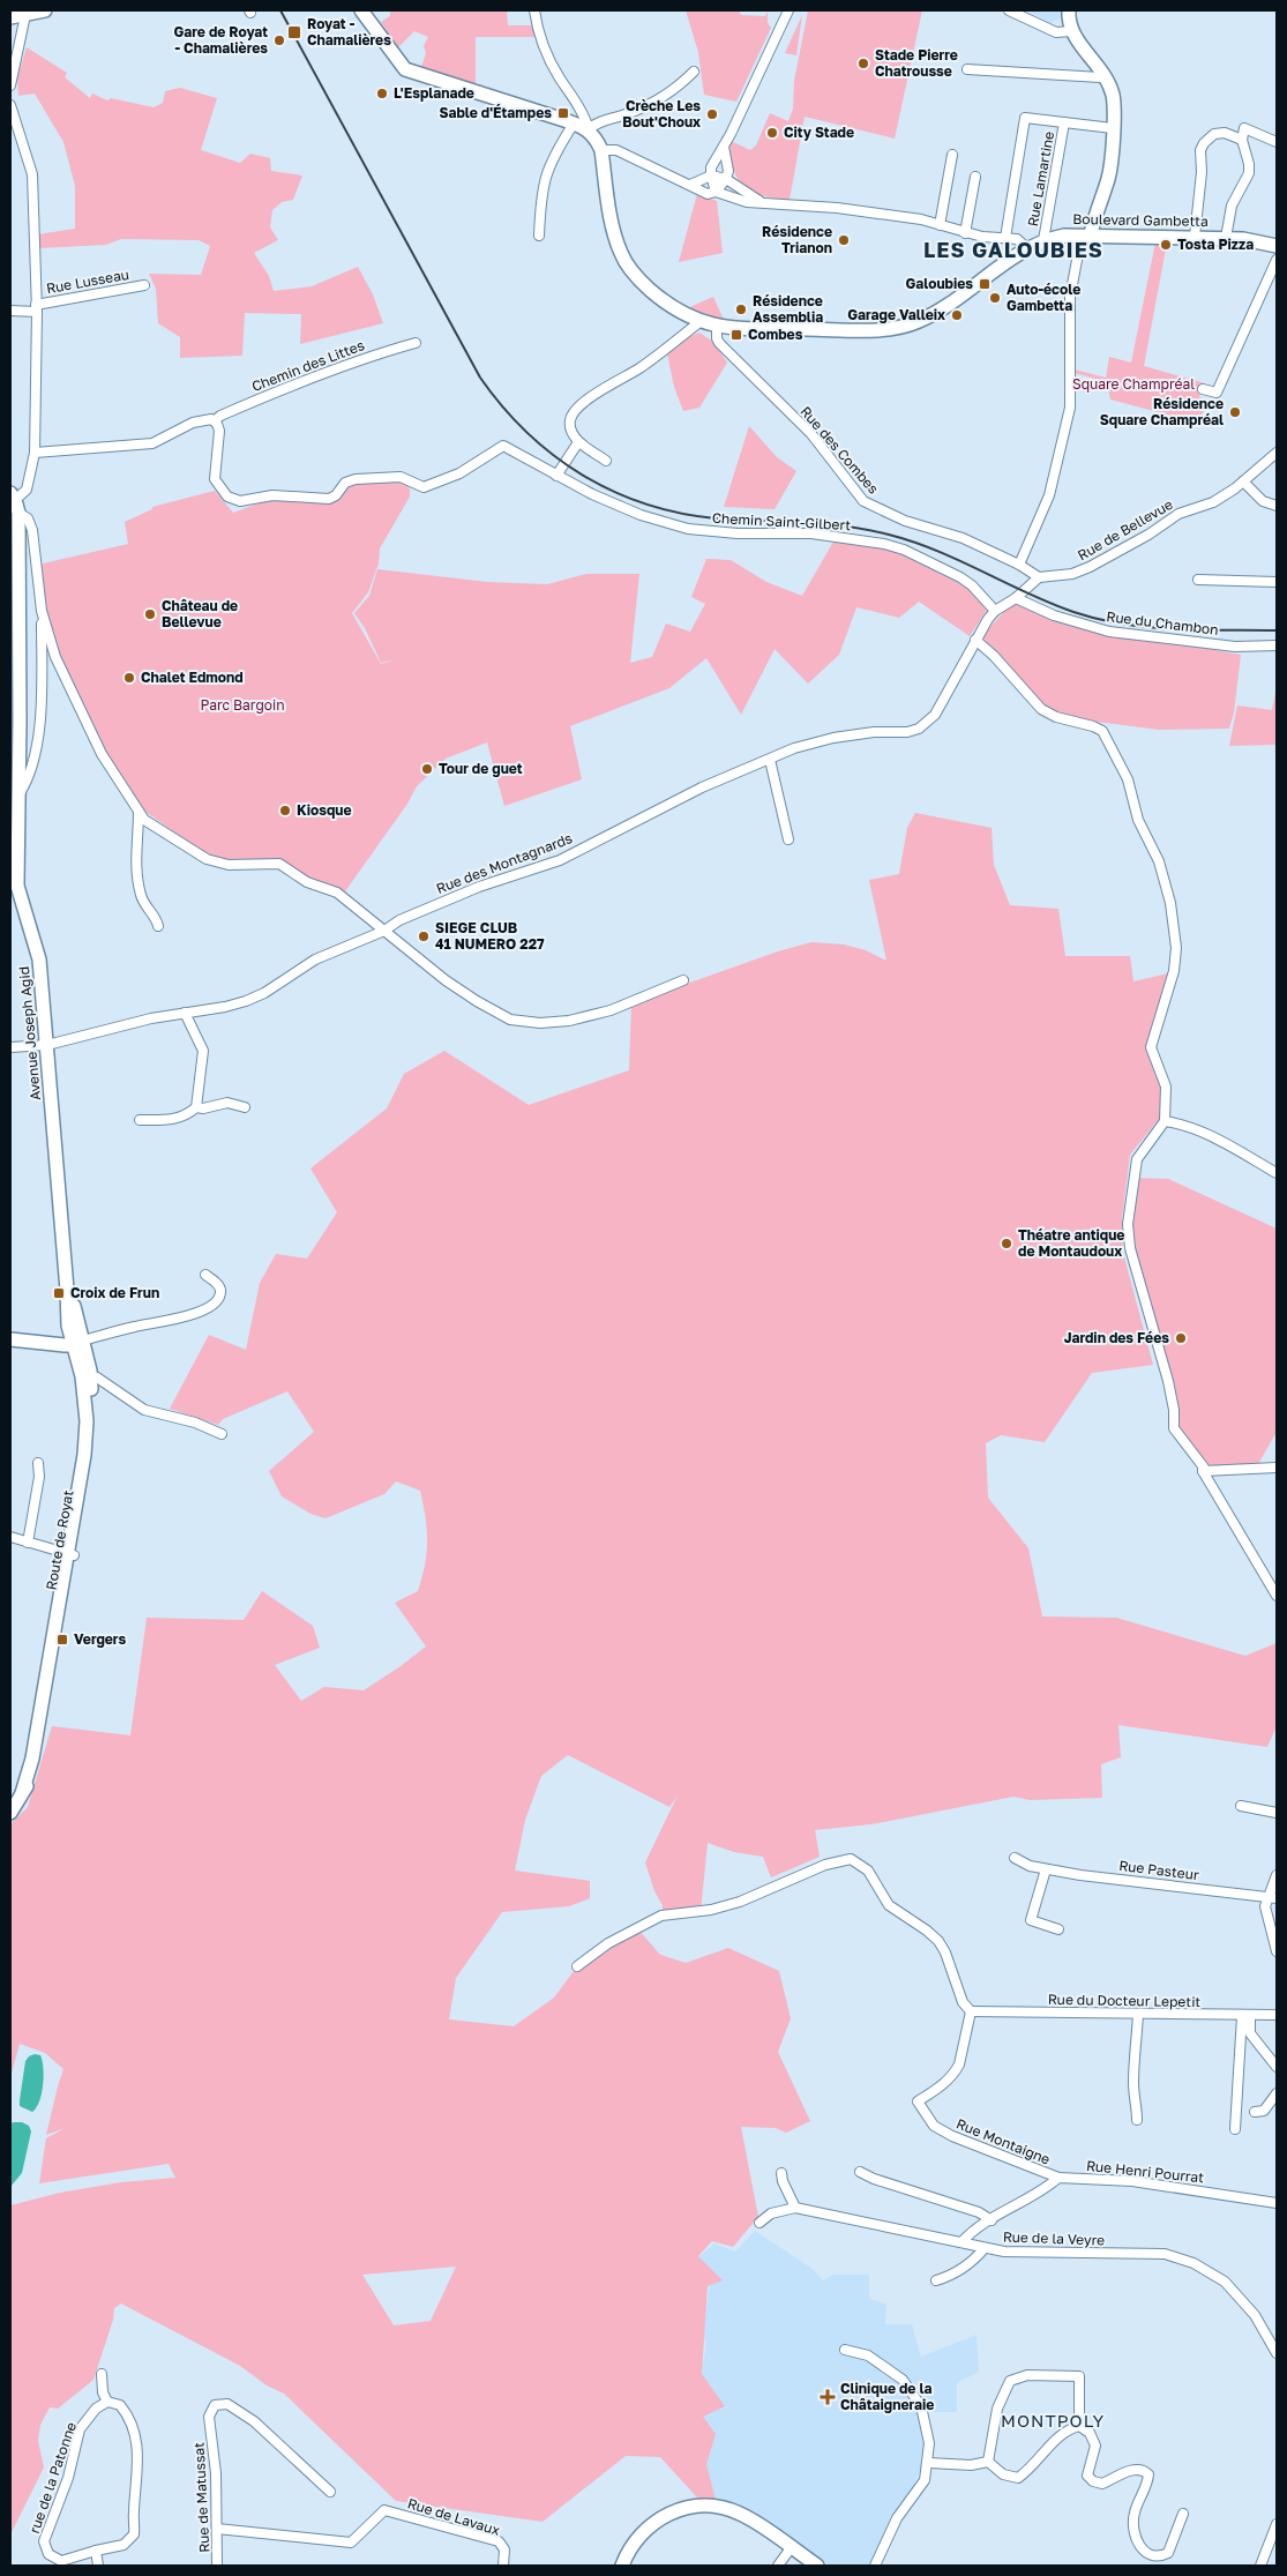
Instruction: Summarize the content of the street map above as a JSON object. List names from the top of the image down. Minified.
{"streets":{"main road":["Boulevard Gambetta","Avenue Joseph Agid","Route de Royat"],"street":["Rue Lamartine","Rue Lusseau","Chemin des Littes","Rue des Combes","Chemin Saint-Gilbert","Rue de Bellevue","Rue du Chambon","Rue des Montagnards","Rue Pasteur","Rue du Docteur Lepetit","Rue Montaigne","Rue Henri Pourrat","Rue de la Veyre","rue de la Patonne","Rue de Matussat","Rue de Lavaux"]},"crossings":[["Rue Lamartine","Boulevard Gambetta"],["Boulevard Gambetta","Rue des Combes"],["Chemin des Littes","Chemin Saint-Gilbert"],["Rue des Combes","Rue de Bellevue"],["Rue des Combes","Rue des Montagnards"],["Chemin Saint-Gilbert","Rue des Montagnards"],["Rue de Bellevue","Rue des Montagnards"],["Rue du Chambon","Rue des Montagnards"],["Rue des Montagnards","Avenue Joseph Agid"],["Avenue Joseph Agid","Route de Royat"],["Rue du Docteur Lepetit","Rue Montaigne"],["Rue Montaigne","Rue Henri Pourrat"],["Rue de Matussat","Rue de Lavaux"]],"districts":["LES GALOUBIES","MONTPOLY"],"parks":["Square Champréal","Parc Bargoin"],"places":{"transit":["Royat - Chamalières","Sable d'Étampes","Galoubies","Combes","Croix de Frun","Vergers"],"other":["Gare de Royat - Chamalières","Stade Pierre Chatrousse","L'Esplanade","Crèche Les Bout'Choux","City Stade","Résidence Trianon","Tosta Pizza","Auto-école Gambetta","Résidence Assemblia","Garage Valleix","Résidence Square Champréal","Château de Bellevue","Chalet Edmond","Tour de guet","Kiosque","SIEGE CLUB 41 NUMERO 227","Théatre antique de Montaudoux","Jardin des Fées"],"health":["Clinique de la Châtaigneraie"]}}
